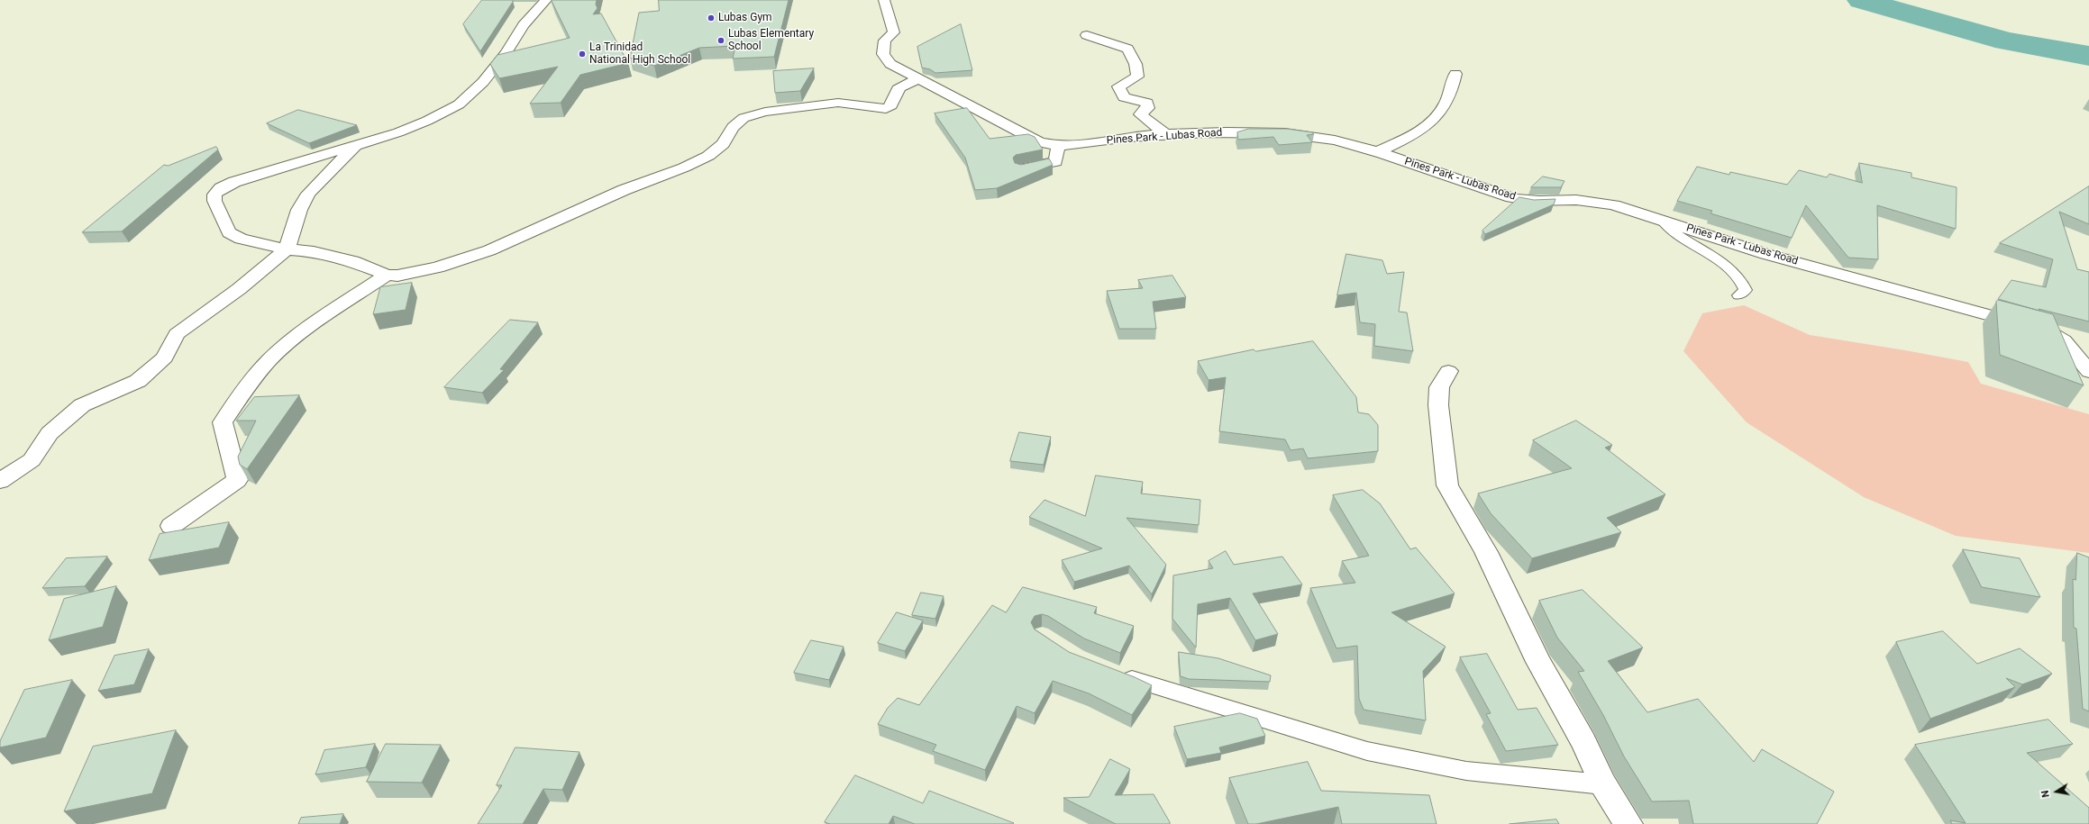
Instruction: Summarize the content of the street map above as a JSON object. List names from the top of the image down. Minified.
{"streets":{"street":["Pines Park - Lubas Road"]},"places":["Lubas Gym","Lubas Elementary School","La Trinidad National High School"],"north":"left"}
